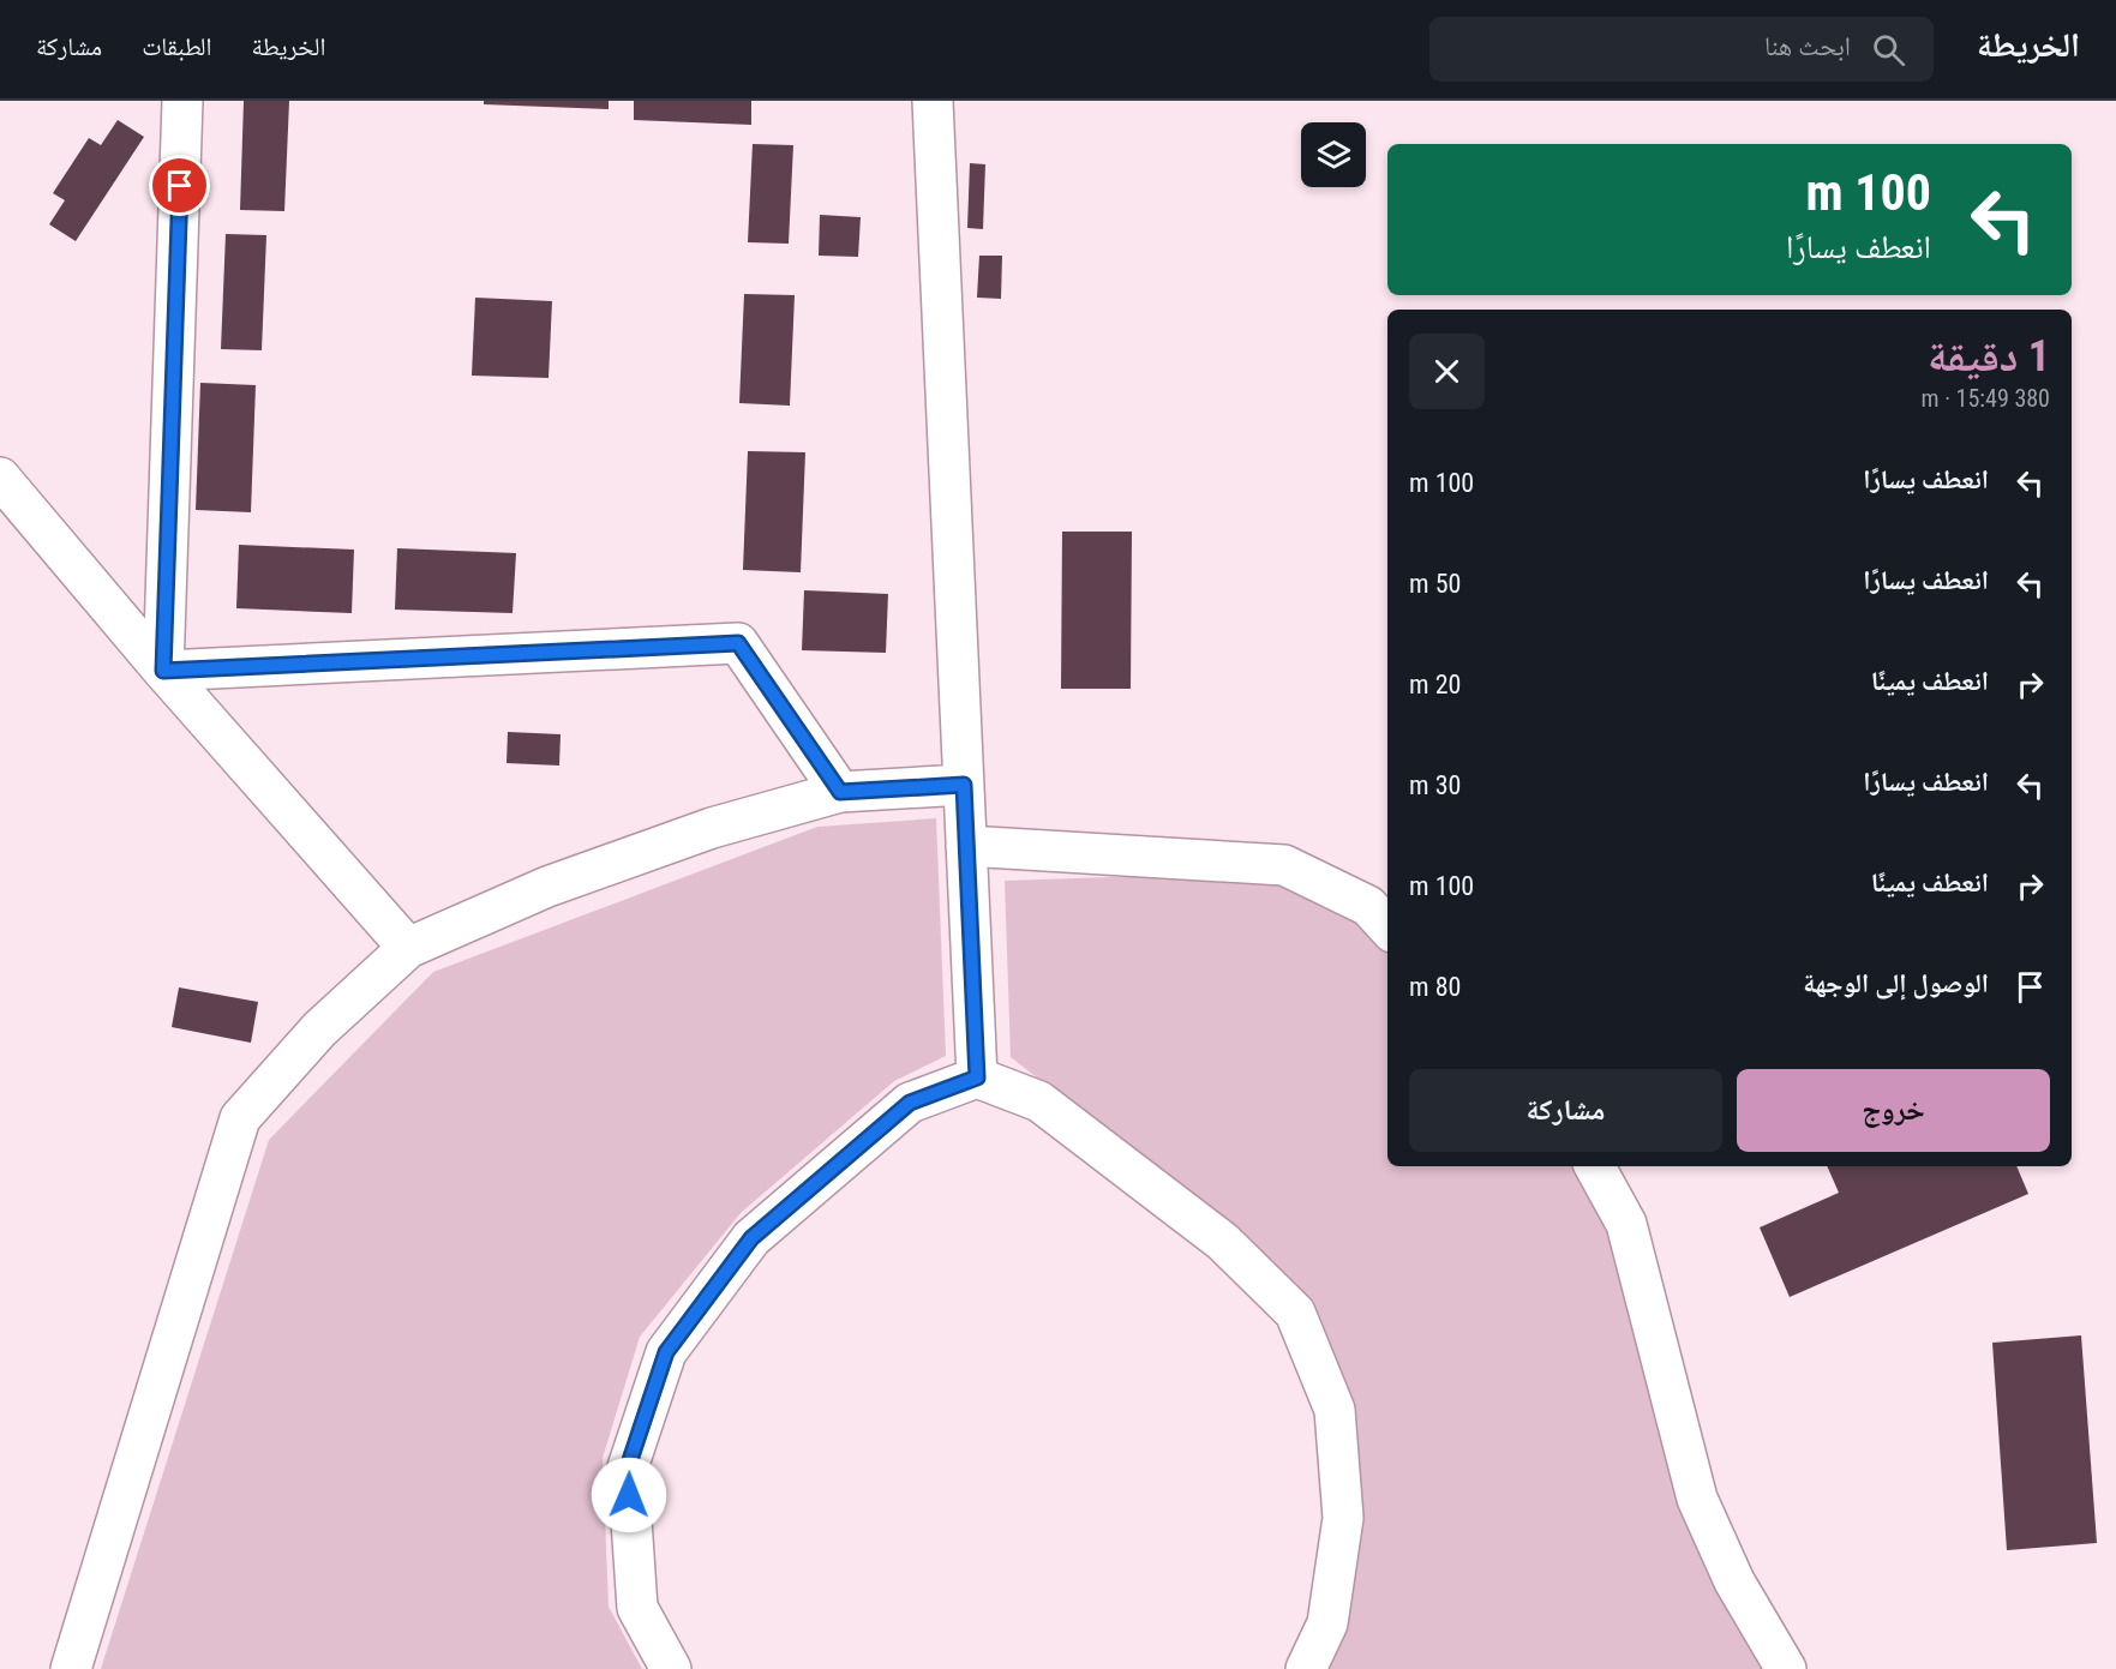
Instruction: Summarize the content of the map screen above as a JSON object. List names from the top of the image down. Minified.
{"page":{"header":"الخريطة","search":"ابحث هنا","nav":["الخريطة","الطبقات","مشاركة"],"turn":["100 m","انعطف يسارًا"],"heading":["1 دقيقة","380 m · 15:49"],"list":[{"name":"انعطف يسارًا","value":"100 m"},{"name":"انعطف يسارًا","value":"50 m"},{"name":"انعطف يمينًا","value":"20 m"},{"name":"انعطف يسارًا","value":"30 m"},{"name":"انعطف يمينًا","value":"100 m"},{"name":"الوصول إلى الوجهة","value":"80 m"}],"buttons":["خروج","مشاركة"]}}
